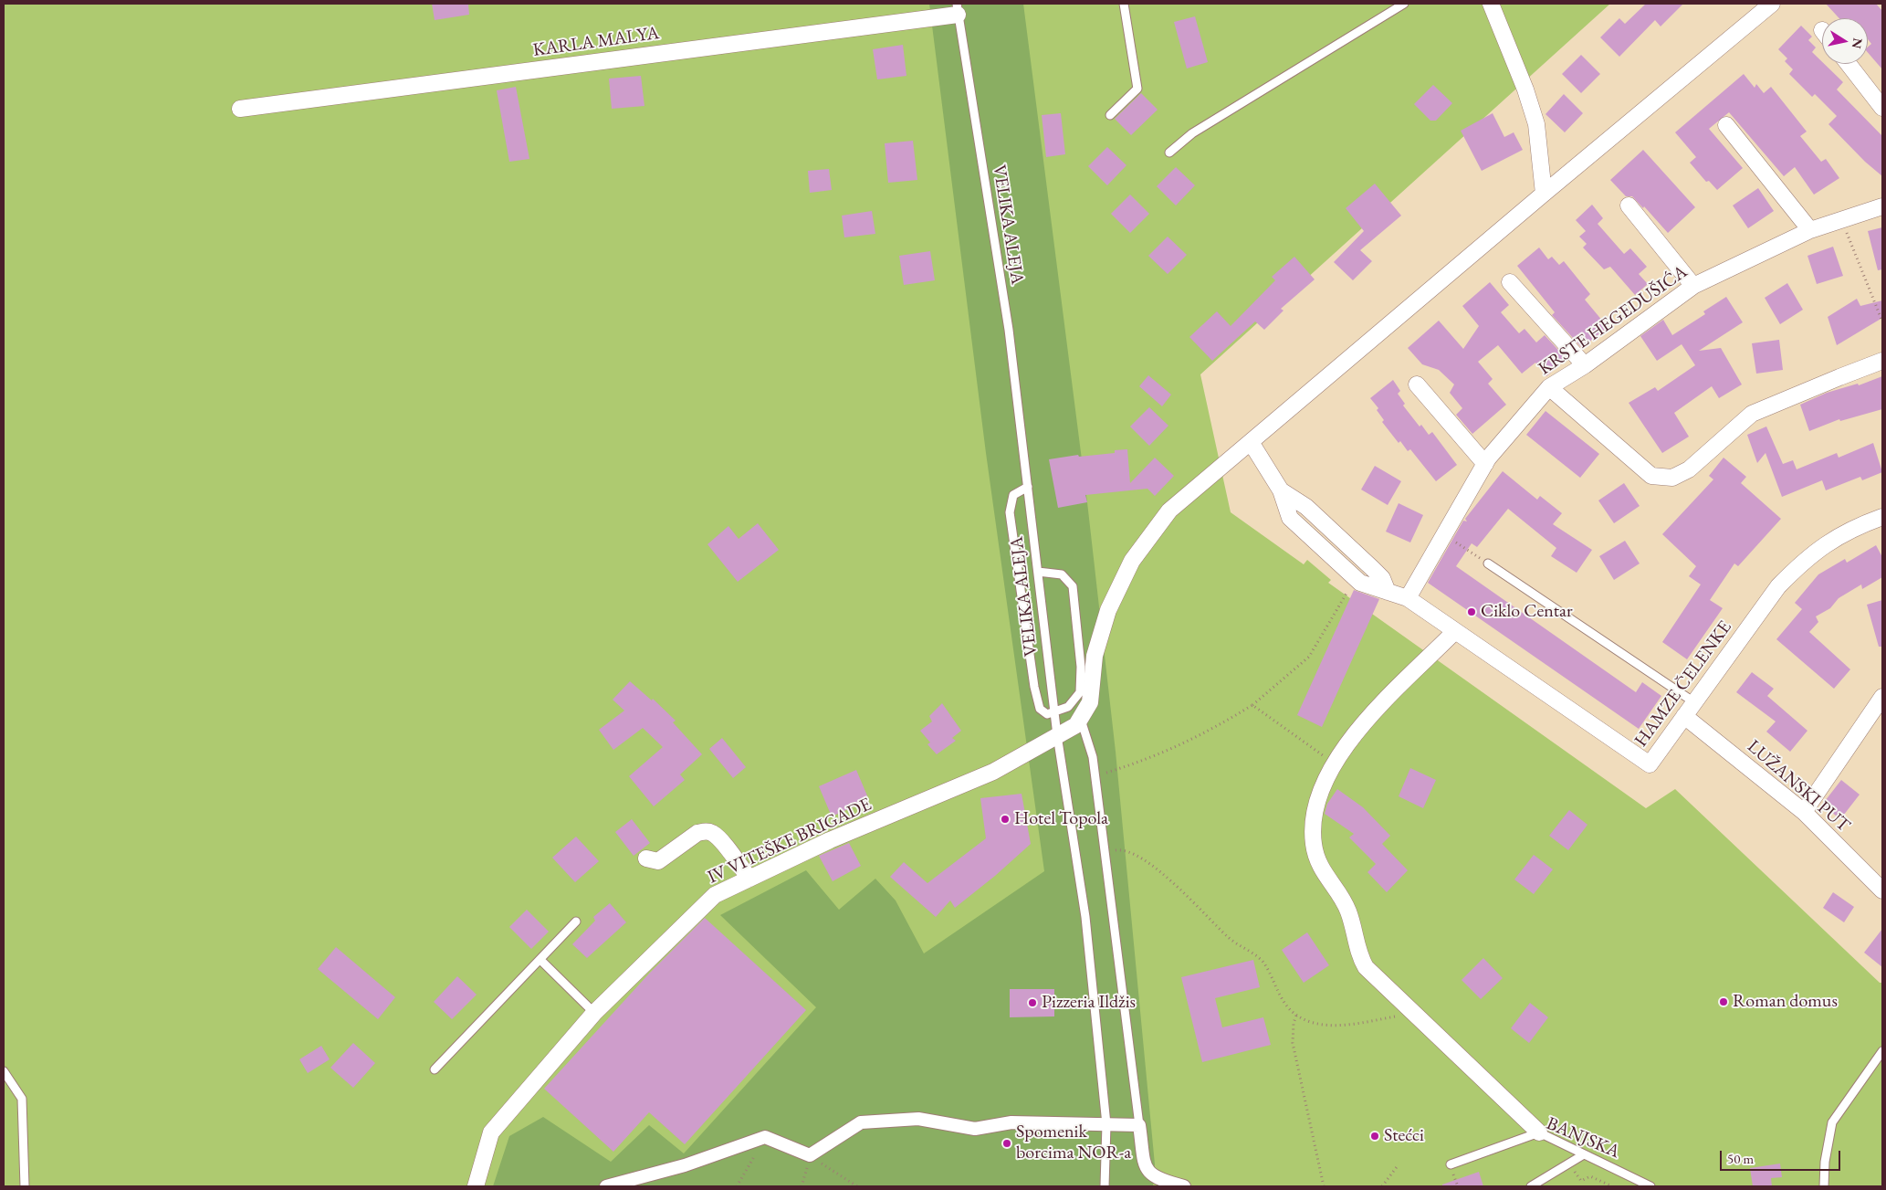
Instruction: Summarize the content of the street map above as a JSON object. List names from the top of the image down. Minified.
{"streets":{"street":["KARLA MALYA","KRSTE HEGEDUŠIĆA","HAMZE ČELENKE","LUŽANSKI PUT","IV VITEŠKE BRIGADE"],"lane":["VELIKA ALEJA","BANJSKA"]},"crossings":[["KARLA MALYA","VELIKA ALEJA"],["VELIKA ALEJA","IV VITEŠKE BRIGADE"],["KRSTE HEGEDUŠIĆA","HAMZE ČELENKE"],["HAMZE ČELENKE","LUŽANSKI PUT"],["HAMZE ČELENKE","IV VITEŠKE BRIGADE"]],"places":["Ciklo Centar","Hotel Topola","Roman domus","Pizzeria Ildžis","Stećci","Spomenik borcima NOR-a"],"scale_bar":"50 m","north":"right"}
